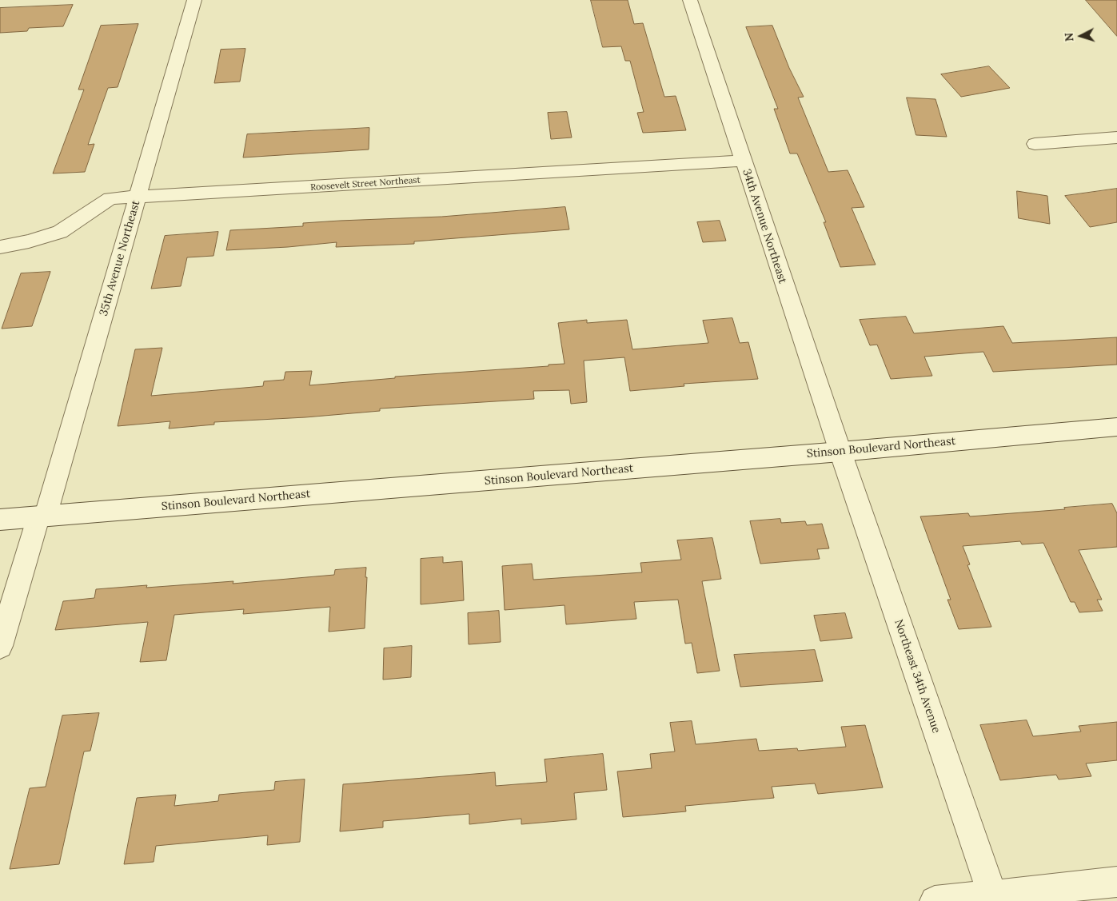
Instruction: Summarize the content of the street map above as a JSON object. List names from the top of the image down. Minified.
{"streets":{"street":["Roosevelt Street Northeast","34th Avenue Northeast","35th Avenue Northeast","Stinson Boulevard Northeast","Northeast 34th Avenue"]},"crossings":[["Roosevelt Street Northeast","34th Avenue Northeast"],["Roosevelt Street Northeast","35th Avenue Northeast"],["34th Avenue Northeast","Stinson Boulevard Northeast"],["34th Avenue Northeast","Northeast 34th Avenue"],["35th Avenue Northeast","Stinson Boulevard Northeast"],["Stinson Boulevard Northeast","Northeast 34th Avenue"]],"north":"left"}
